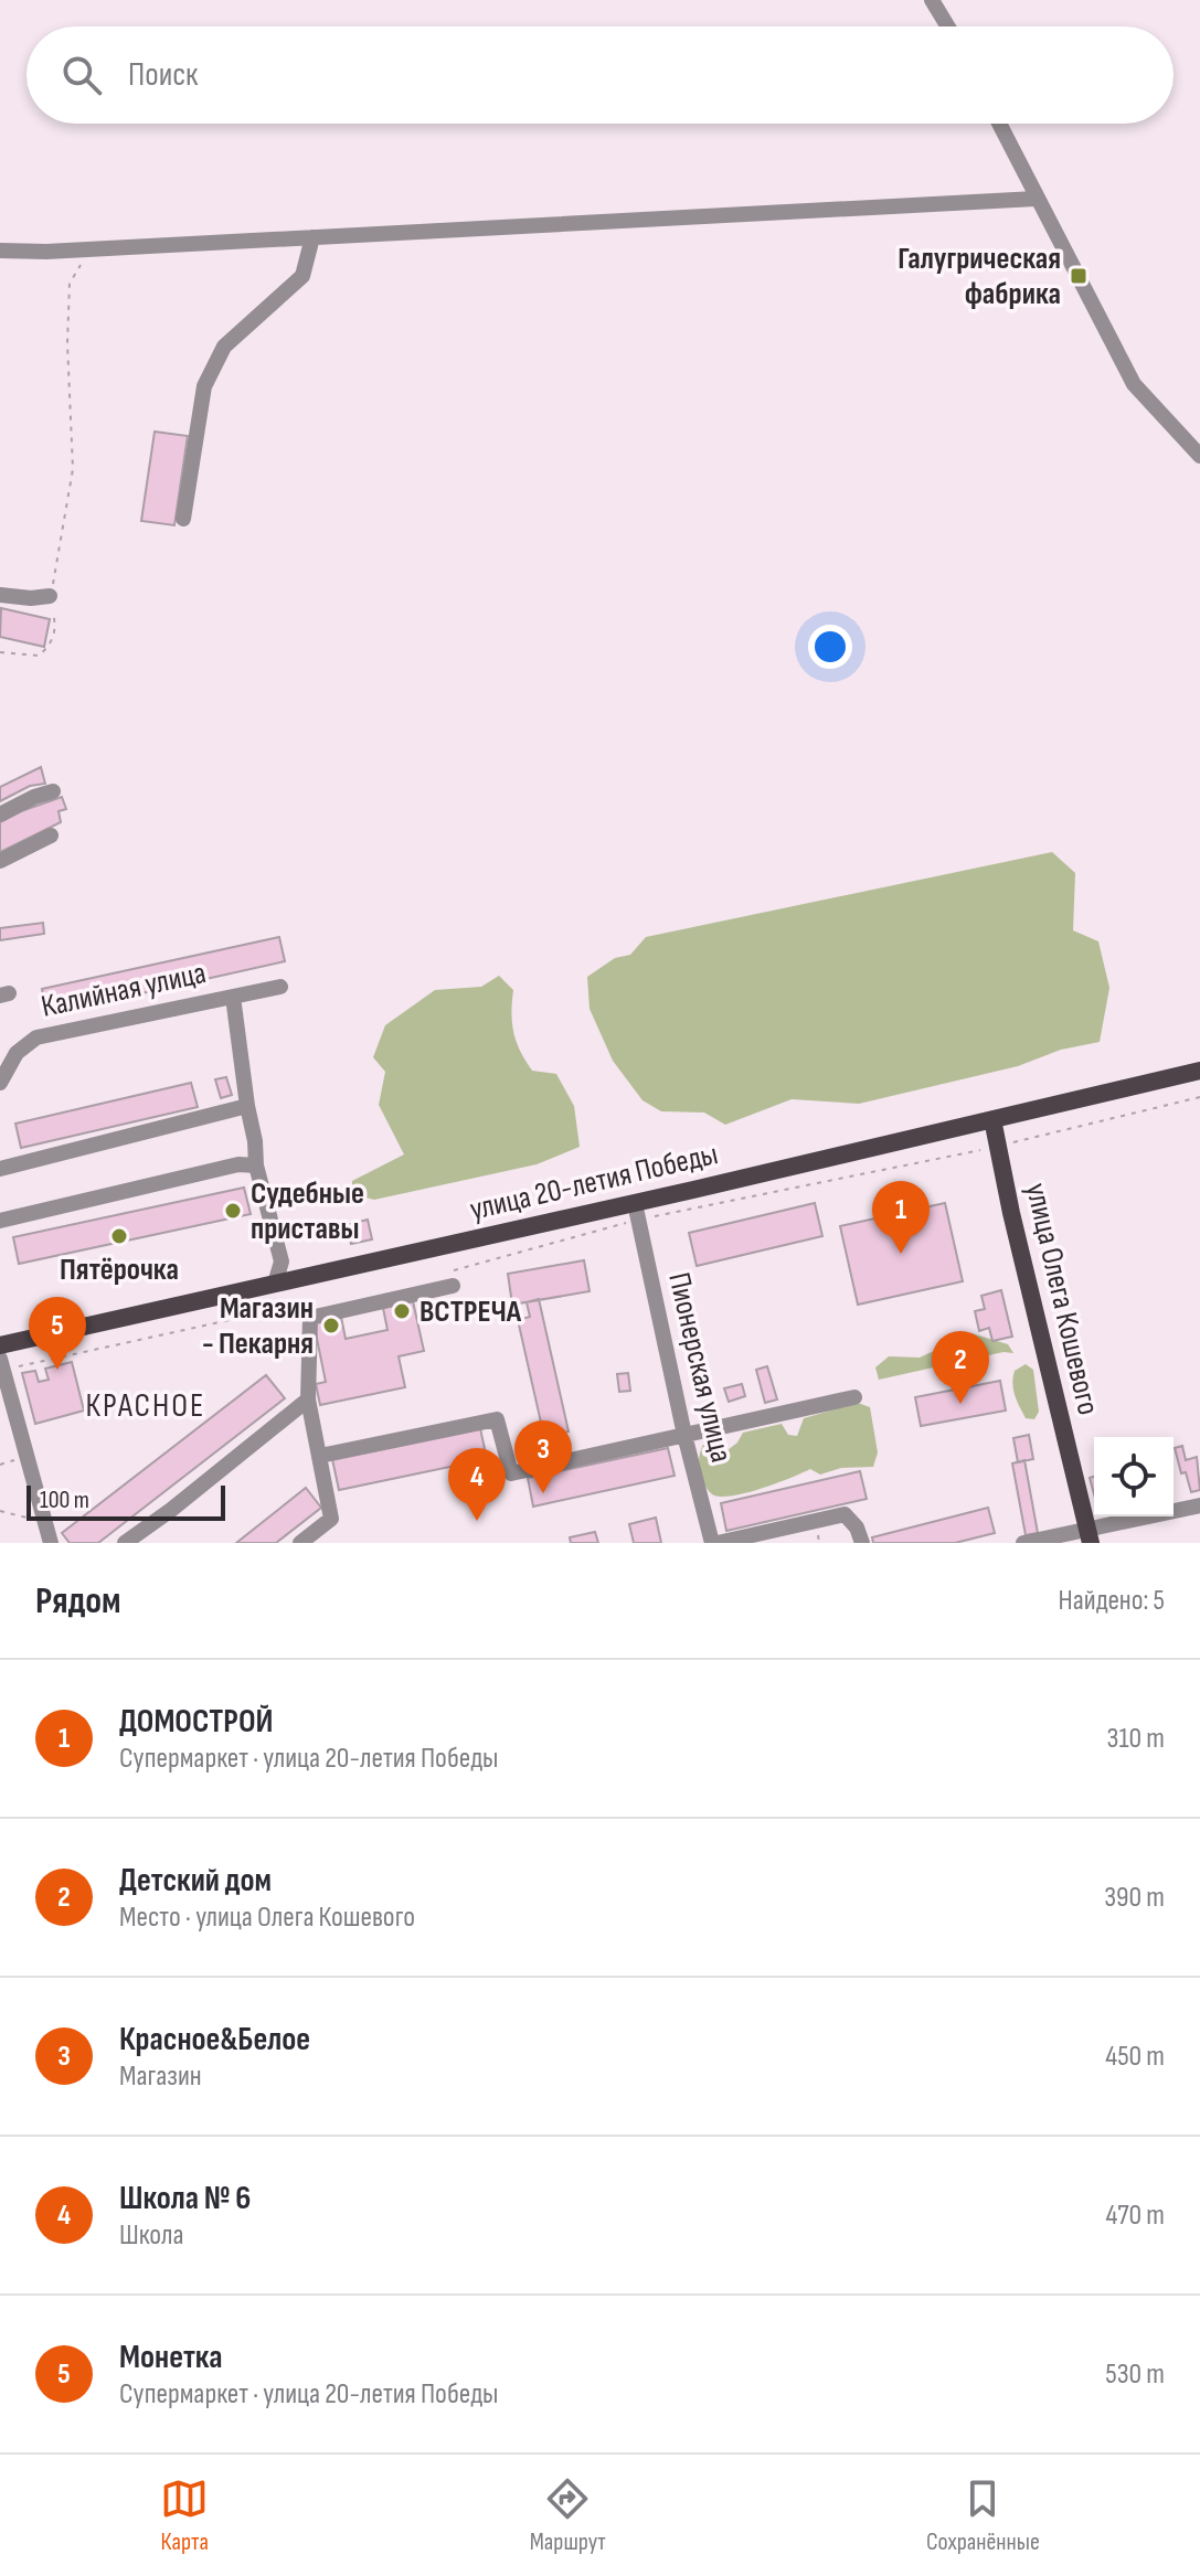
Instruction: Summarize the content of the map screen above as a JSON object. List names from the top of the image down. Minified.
{"streets":{"main road":["улица 20-летия Победы","улица Олега Кошевого"],"street":["Калийная улица","Пионерская улица"]},"crossings":[["улица 20-летия Победы","улица Олега Кошевого"],["улица 20-летия Победы","Пионерская улица"]],"districts":["КРАСНОЕ"],"places":{"transit":["Галугрическая фабрика"],"other":["Судебные приставы","Пятёрочка","ВСТРЕЧА","Магазин - Пекарня"]},"scale_bar":"100 m","page":{"search":"Поиск","pins":["1","5","2","3","4"],"scale":"100 m","heading":["Рядом","Найдено: 5"],"list":[{"mark":"1","name":"ДОМОСТРОЙ","note":"Супермаркет · улица 20-летия Победы","value":"310 m"},{"mark":"2","name":"Детский дом","note":"Место · улица Олега Кошевого","value":"390 m"},{"mark":"3","name":"Красное&Белое","note":"Магазин","value":"450 m"},{"mark":"4","name":"Школа № 6","note":"Школа","value":"470 m"},{"mark":"5","name":"Монетка","note":"Супермаркет · улица 20-летия Победы","value":"530 m"}],"nav":["Карта","Маршрут","Сохранённые"]}}
